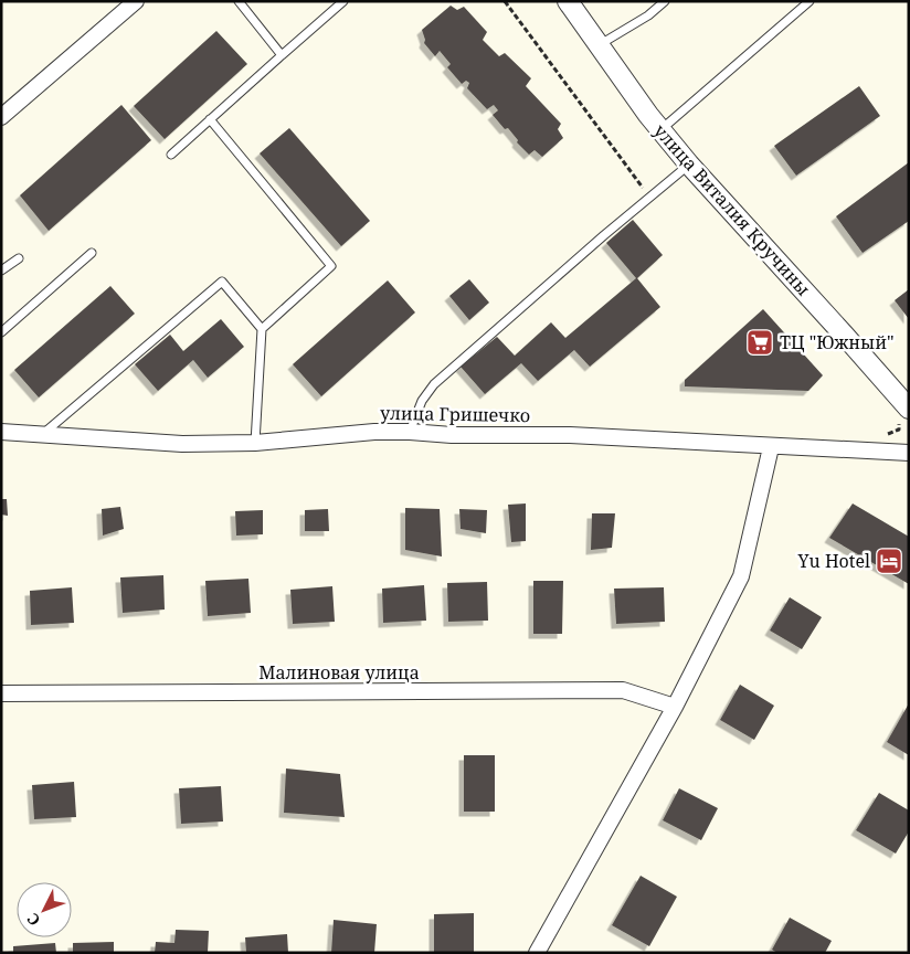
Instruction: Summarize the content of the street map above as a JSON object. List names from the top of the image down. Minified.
{"streets":{"street":["улица Виталия Кручины","улица Гришечко","Малиновая улица"]},"places":{"supermarket":["ТЦ \"Южный\""],"hotel":["Yu Hotel"]},"north":"bottom left"}
